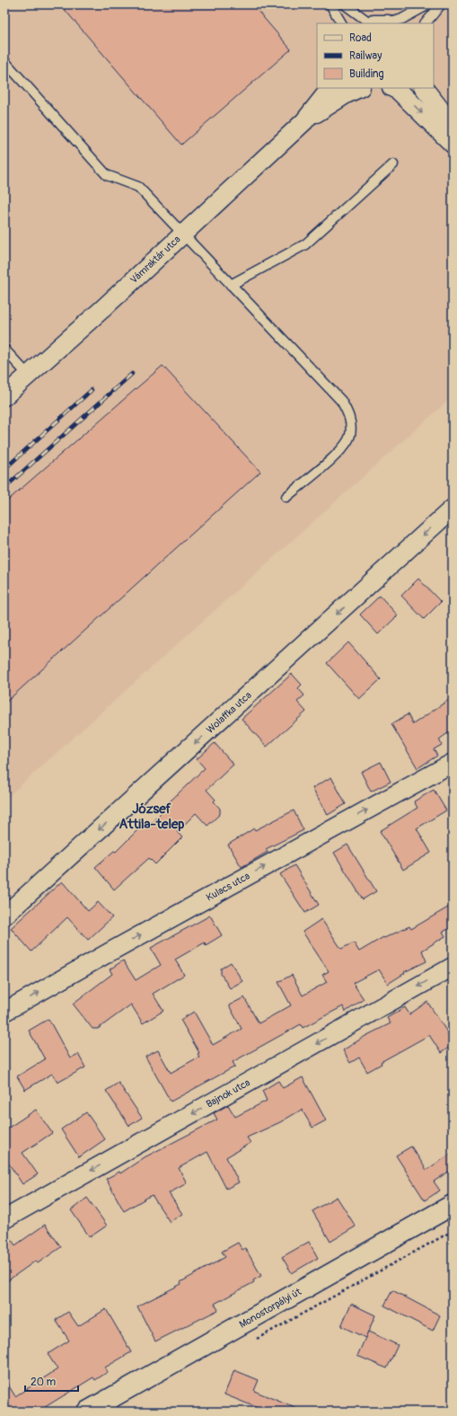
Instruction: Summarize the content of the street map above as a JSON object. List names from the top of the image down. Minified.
{"streets":{"street":["Vámraktár utca","Wolaffka utca","Kulacs utca","Bajnok utca","Monostorpályi út"]},"one_way":["Wolaffka utca","Kulacs utca","Bajnok utca"],"districts":["József Attila-telep"],"legend":["Road","Railway","Building"],"scale_bar":"20 m"}
